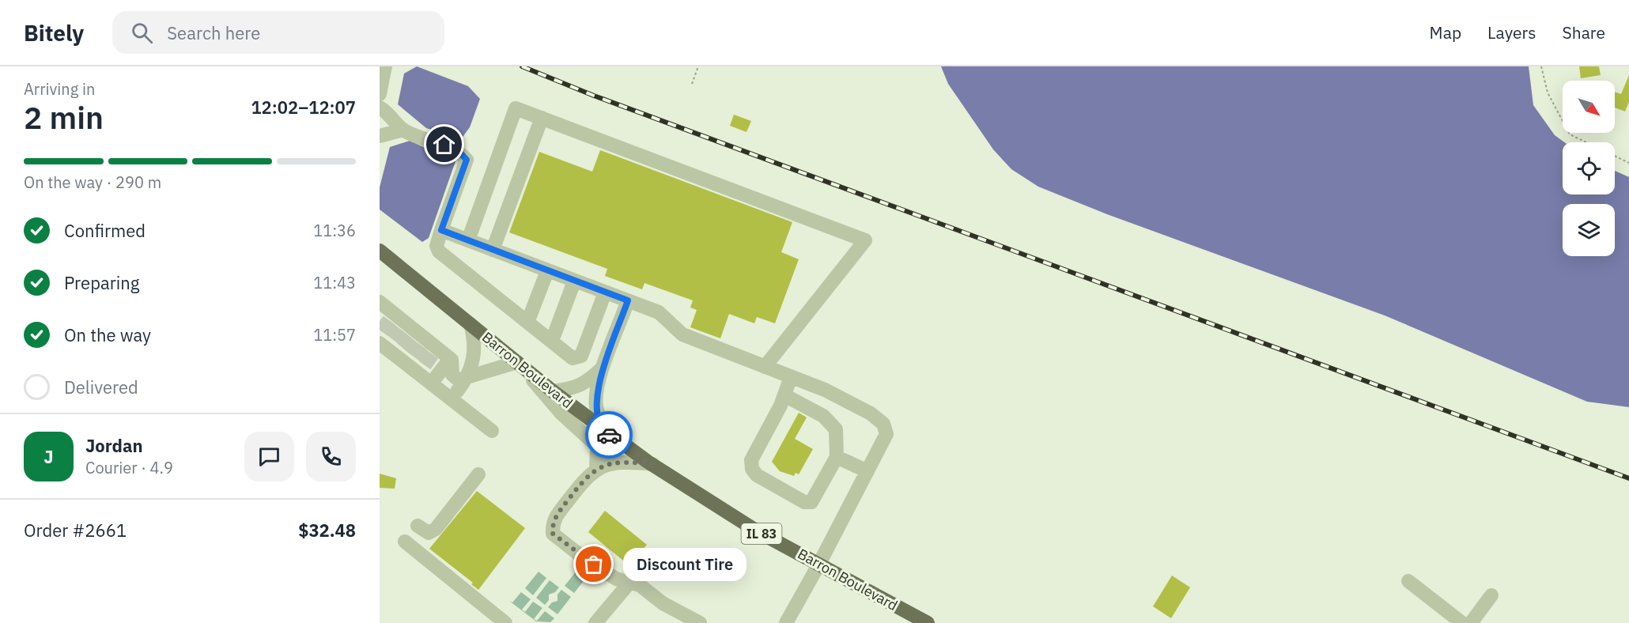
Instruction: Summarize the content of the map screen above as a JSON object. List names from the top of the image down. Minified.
{"streets":{"main road":["Barron Boulevard","IL 83"]},"places":["Discount Tire"],"north":"bottom right","page":{"header":"Bitely","search":"Search here","nav":["Map","Layers","Share"],"heading":["2 min","Arriving in","12:02–12:07"],"panel":["Jordan","Courier · 4.9","Order #2661","$32.48"],"bar":"On the way · 290 m","list":[["Confirmed","11:36"],["Preparing","11:43"],["On the way","11:57"],"Delivered"],"round":"J","bubble":"Discount Tire"}}
